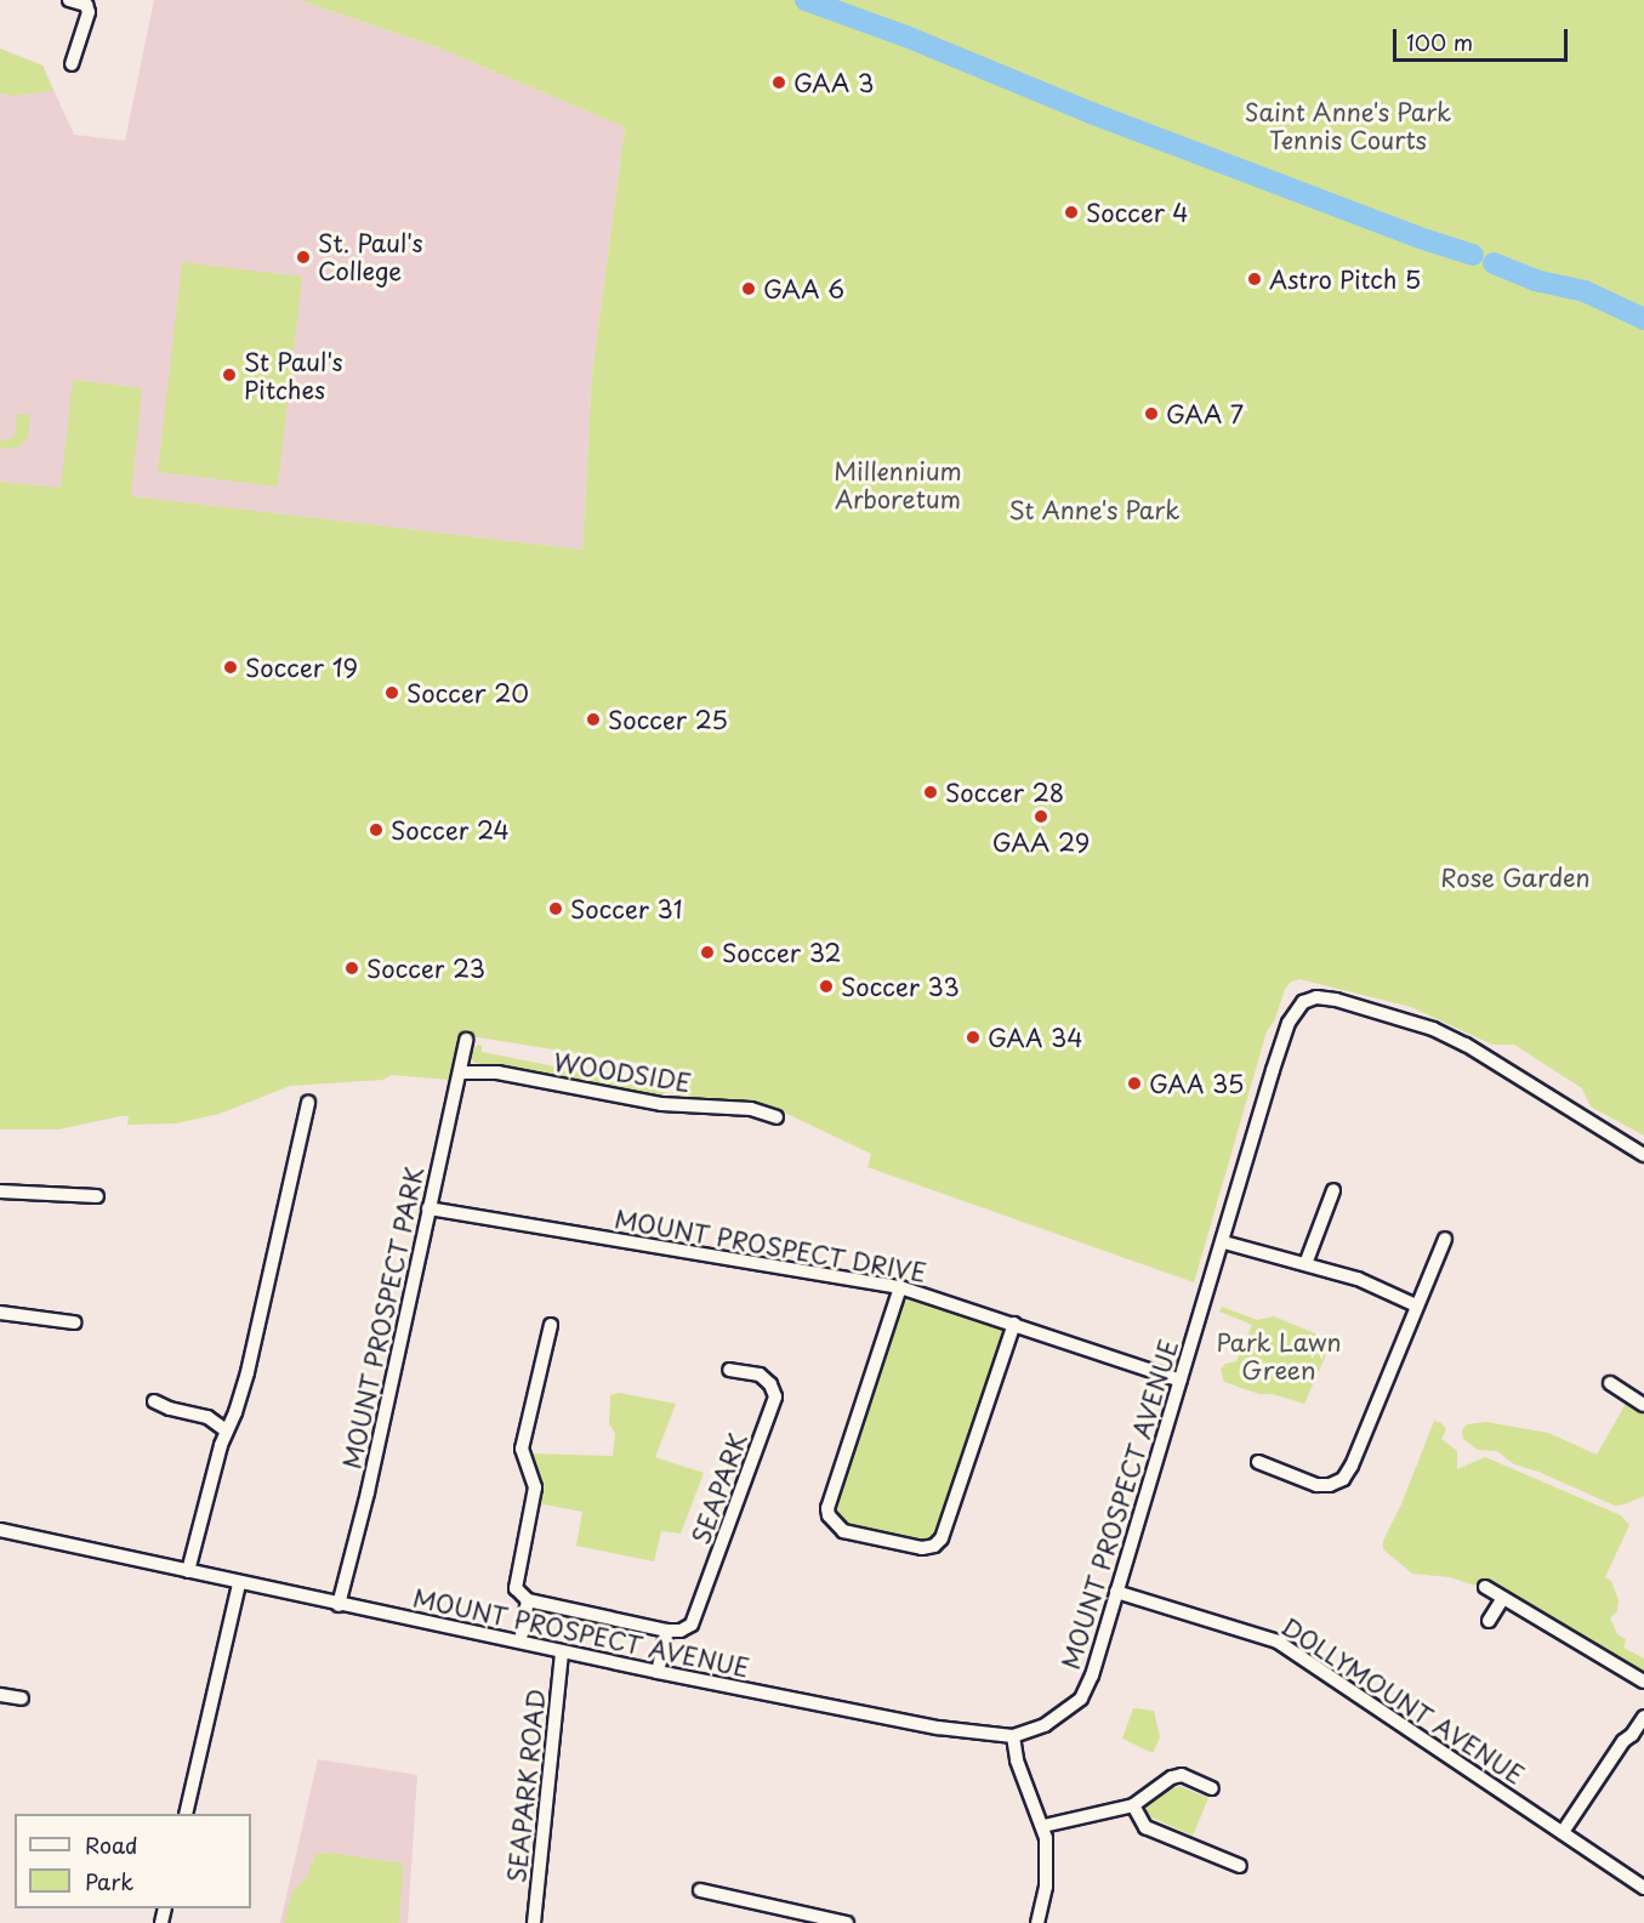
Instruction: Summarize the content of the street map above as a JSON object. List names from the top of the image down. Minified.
{"streets":{"street":["WOODSIDE","MOUNT PROSPECT DRIVE","MOUNT PROSPECT PARK","SEAPARK","MOUNT PROSPECT AVENUE","DOLLYMOUNT AVENUE","SEAPARK ROAD"]},"crossings":[["WOODSIDE","MOUNT PROSPECT PARK"],["MOUNT PROSPECT DRIVE","MOUNT PROSPECT PARK"],["MOUNT PROSPECT DRIVE","MOUNT PROSPECT AVENUE"],["MOUNT PROSPECT PARK","MOUNT PROSPECT AVENUE"],["MOUNT PROSPECT AVENUE","DOLLYMOUNT AVENUE"],["MOUNT PROSPECT AVENUE","SEAPARK ROAD"]],"parks":["Saint Anne's Park Tennis Courts","Millennium Arboretum","St Anne's Park","Rose Garden","Park Lawn Green"],"places":["GAA 3","Soccer 4","St. Paul's College","Astro Pitch 5","GAA 6","St Paul's Pitches","GAA 7","Soccer 19","Soccer 20","Soccer 25","Soccer 28","GAA 29","Soccer 24","Soccer 31","Soccer 32","Soccer 23","Soccer 33","GAA 34","GAA 35"],"legend":["Road","Park"],"scale_bar":"100 m"}
